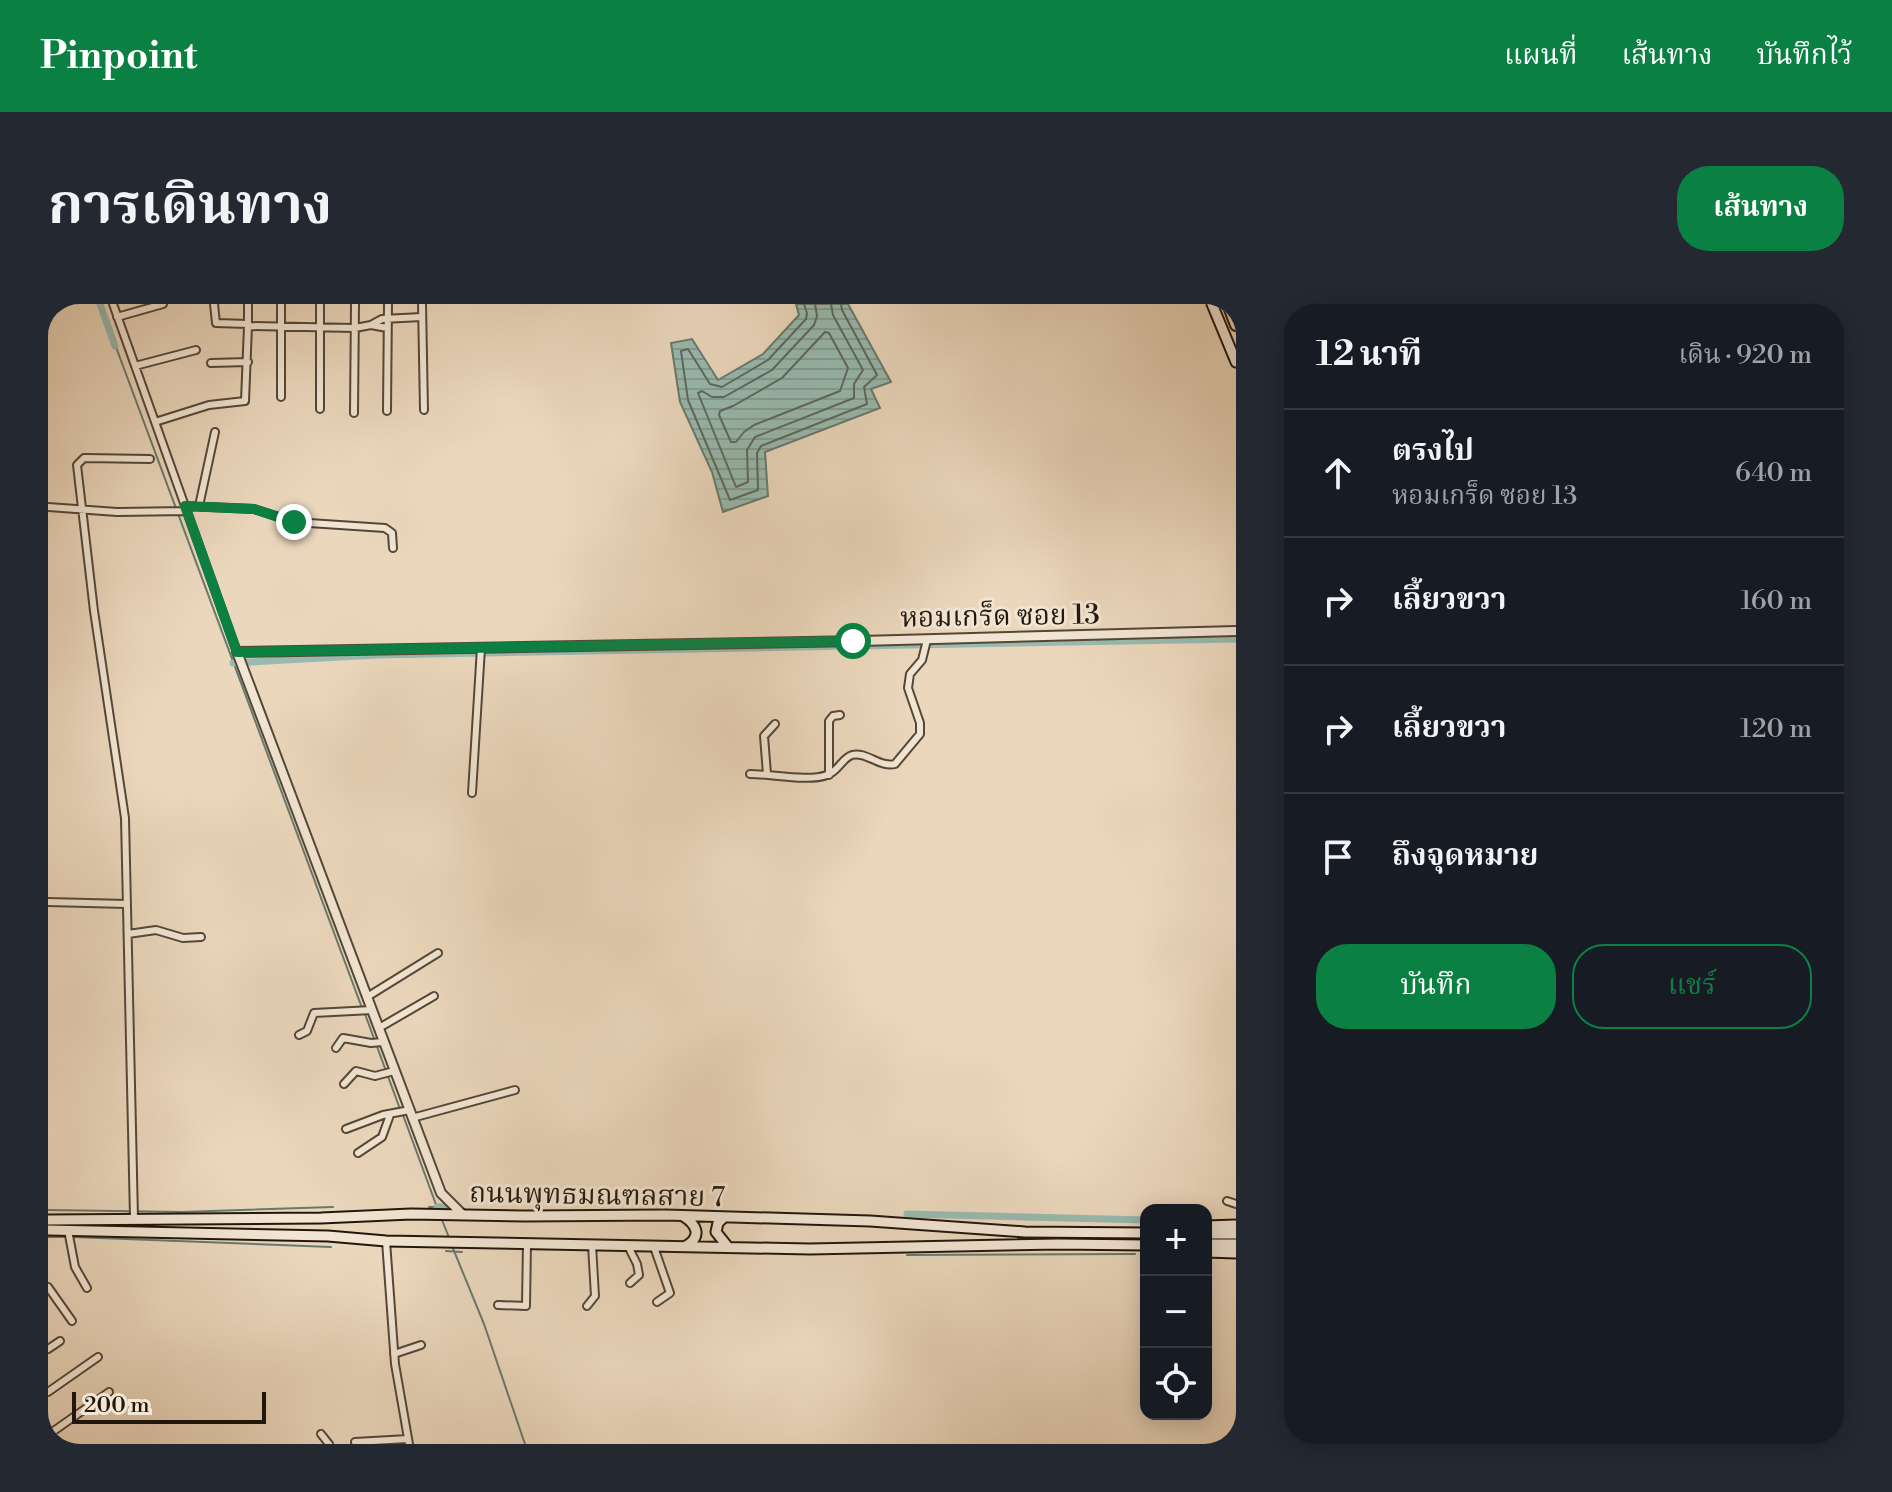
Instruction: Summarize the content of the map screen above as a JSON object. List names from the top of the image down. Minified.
{"streets":{"main road":["ถนนพุทธมณฑลสาย 7"],"street":["หอมเกร็ด ซอย 13"]},"scale_bar":"200 m","page":{"header":"Pinpoint","nav":["แผนที่","เส้นทาง","บันทึกไว้"],"title":"การเดินทาง","buttons":["เส้นทาง",["บันทึก","แชร์"]],"heading":["12 นาที","เดิน · 920 m"],"list":[["ตรงไป","หอมเกร็ด ซอย 13","640 m"],["เลี้ยวขวา","160 m"],["เลี้ยวขวา","120 m"],"ถึงจุดหมาย"],"map_buttons":["+","−"],"scale":"200 m"}}
